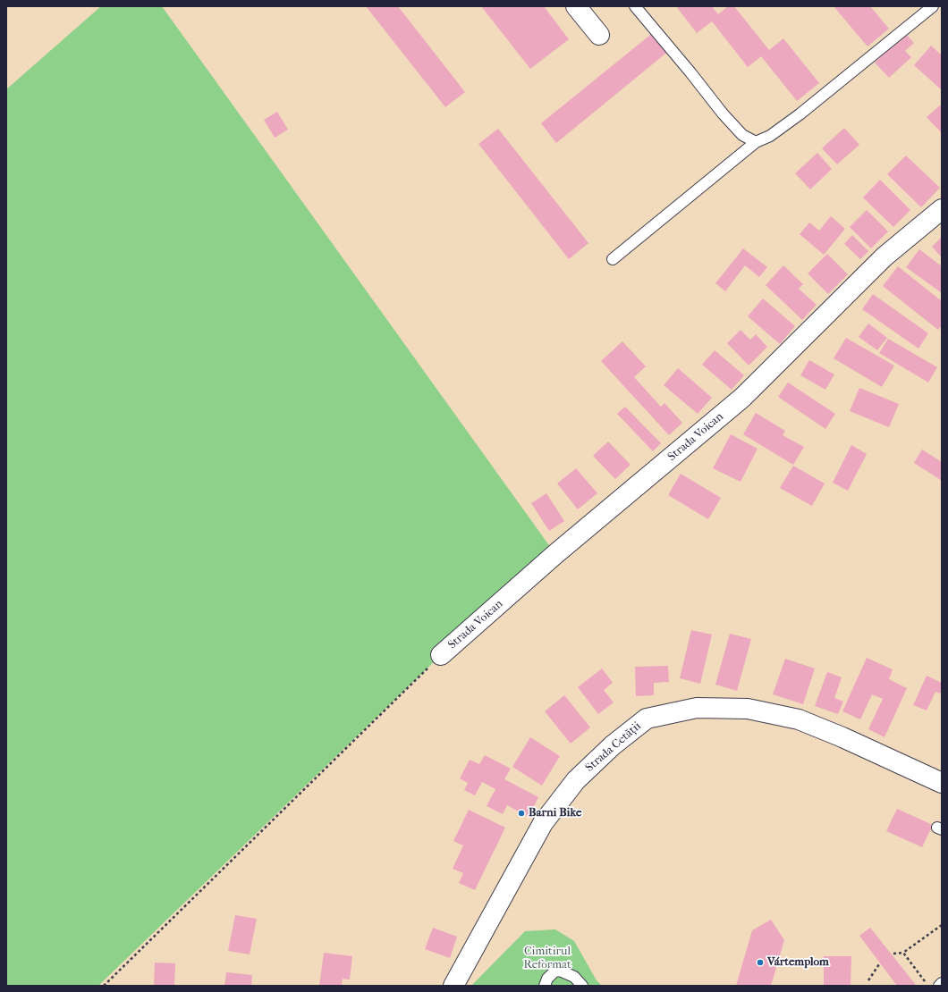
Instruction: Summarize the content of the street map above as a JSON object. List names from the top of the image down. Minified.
{"streets":{"street":["Strada Voican","Strada Cetății"]},"parks":["Cimitirul Reformat"],"places":["Barni Bike","Vártemplom"]}
